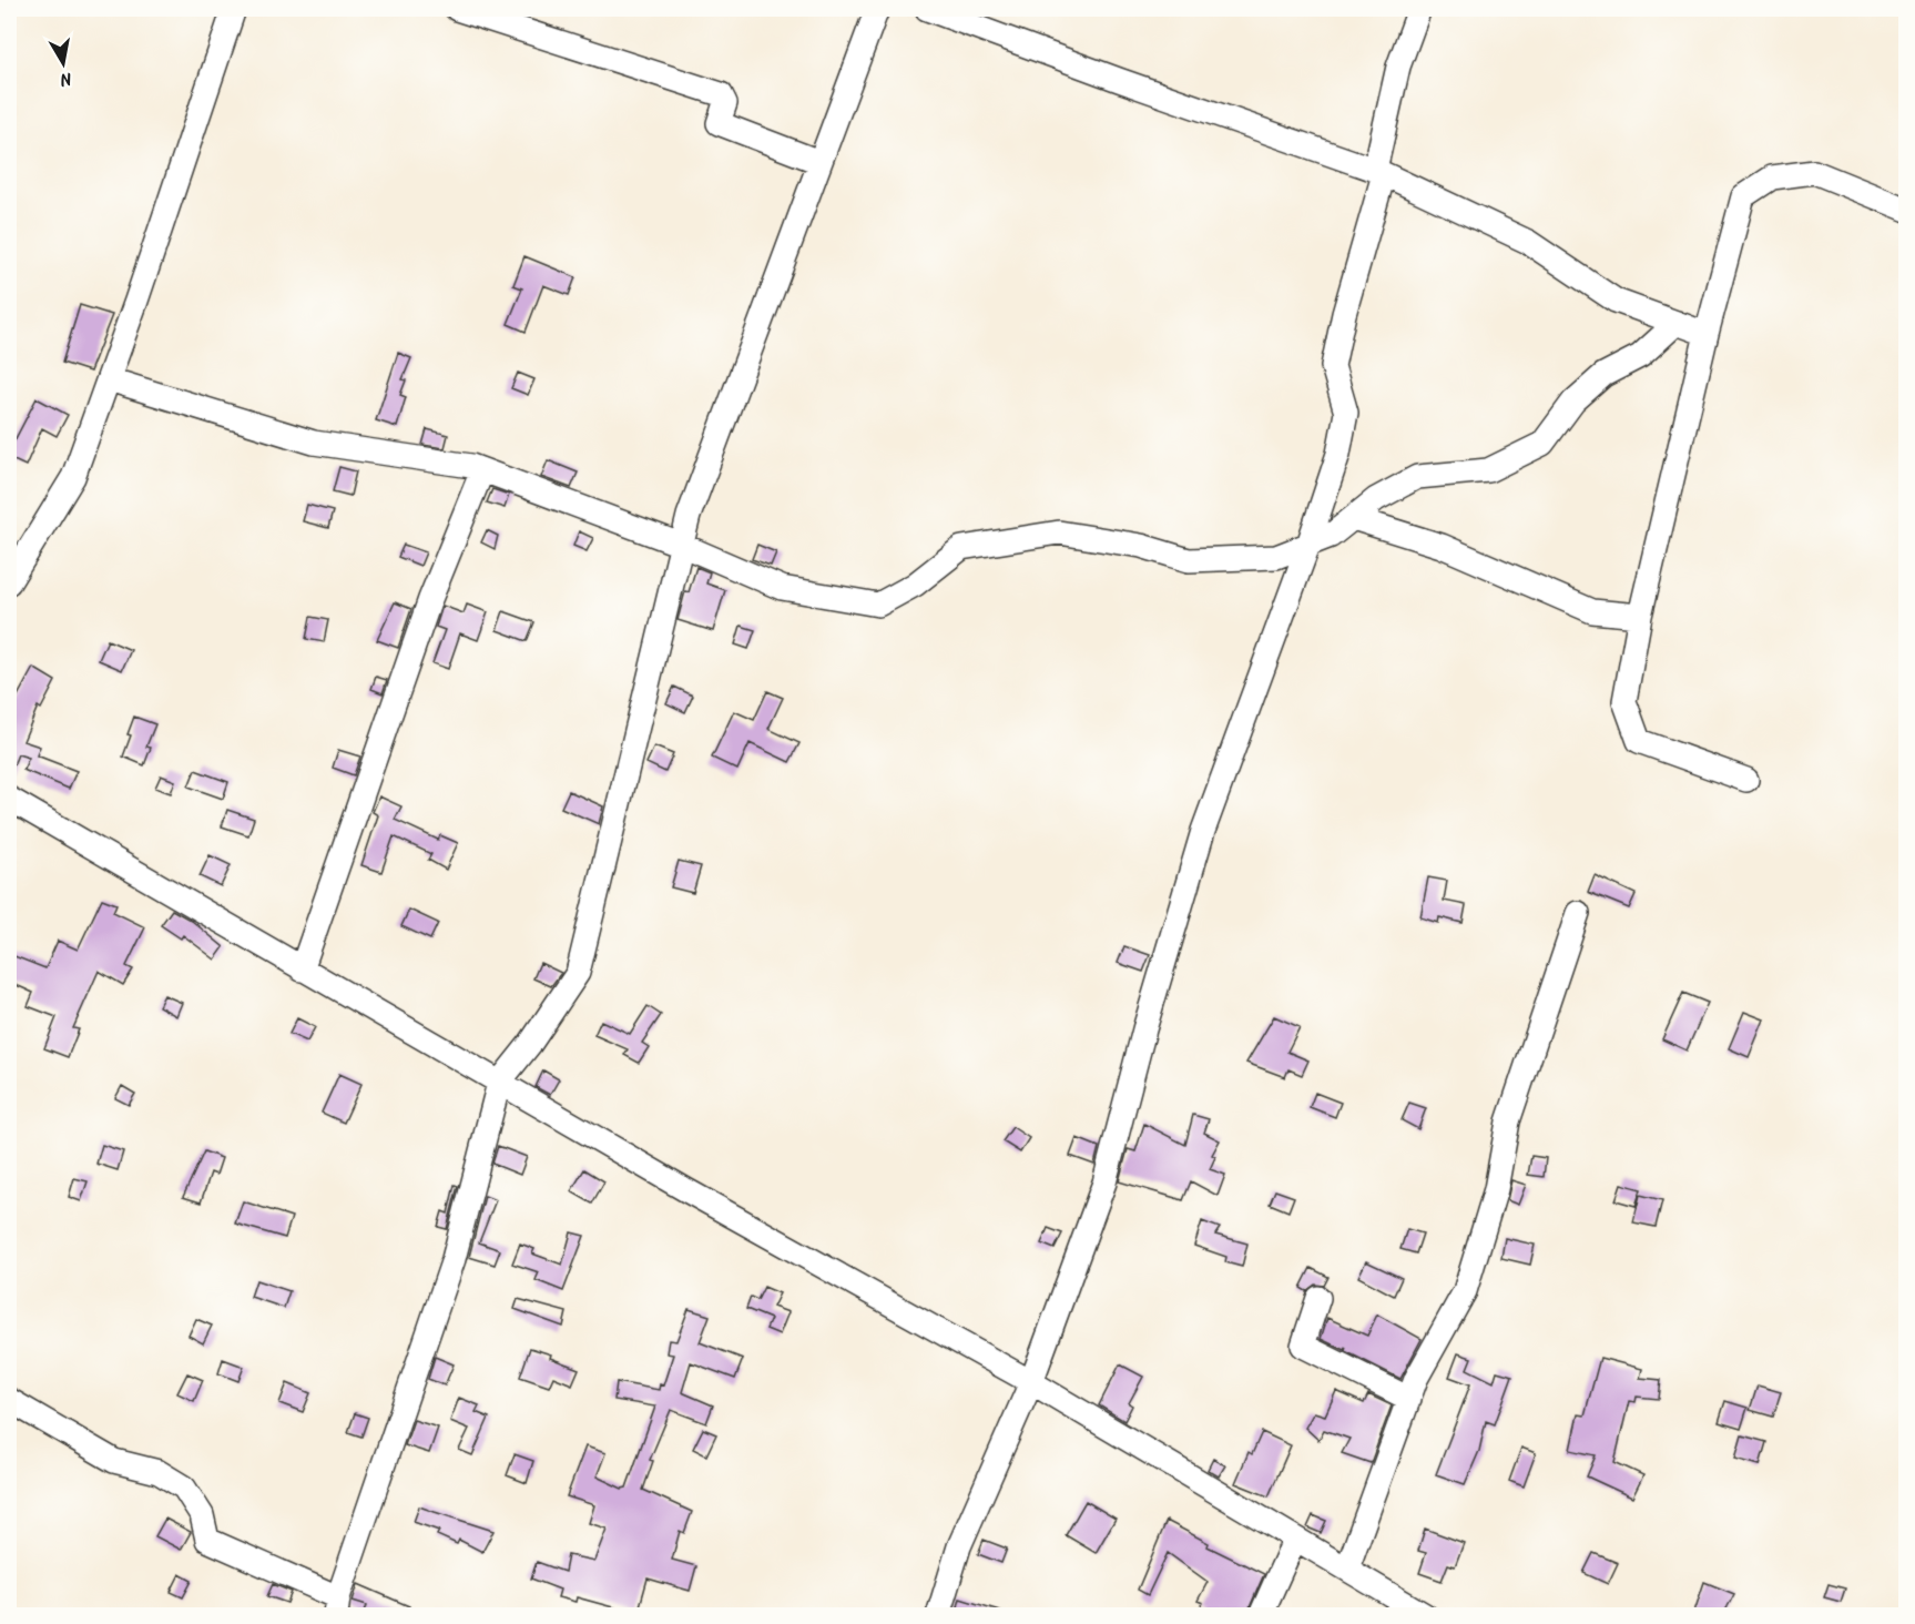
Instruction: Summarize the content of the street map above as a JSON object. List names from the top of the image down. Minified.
{"north":"bottom"}
